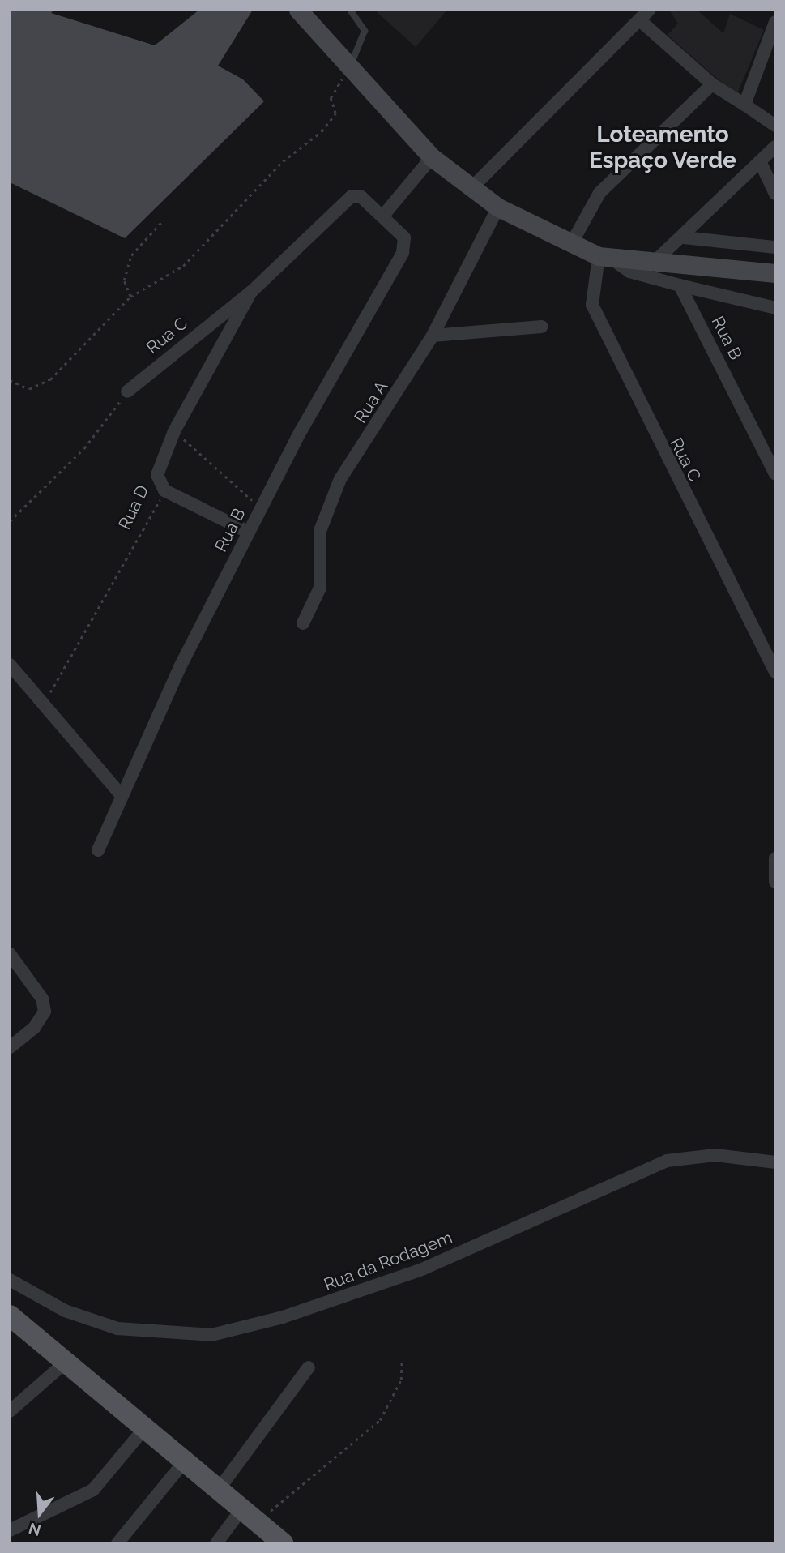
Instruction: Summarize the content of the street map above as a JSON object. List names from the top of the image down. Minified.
{"streets":{"street":["Rua C","Rua B","Rua A","Rua D","Rua da Rodagem"]},"crossings":[["Rua C","Rua B"],["Rua C","Rua D"]],"districts":["Loteamento Espaço Verde"],"north":"bottom"}
